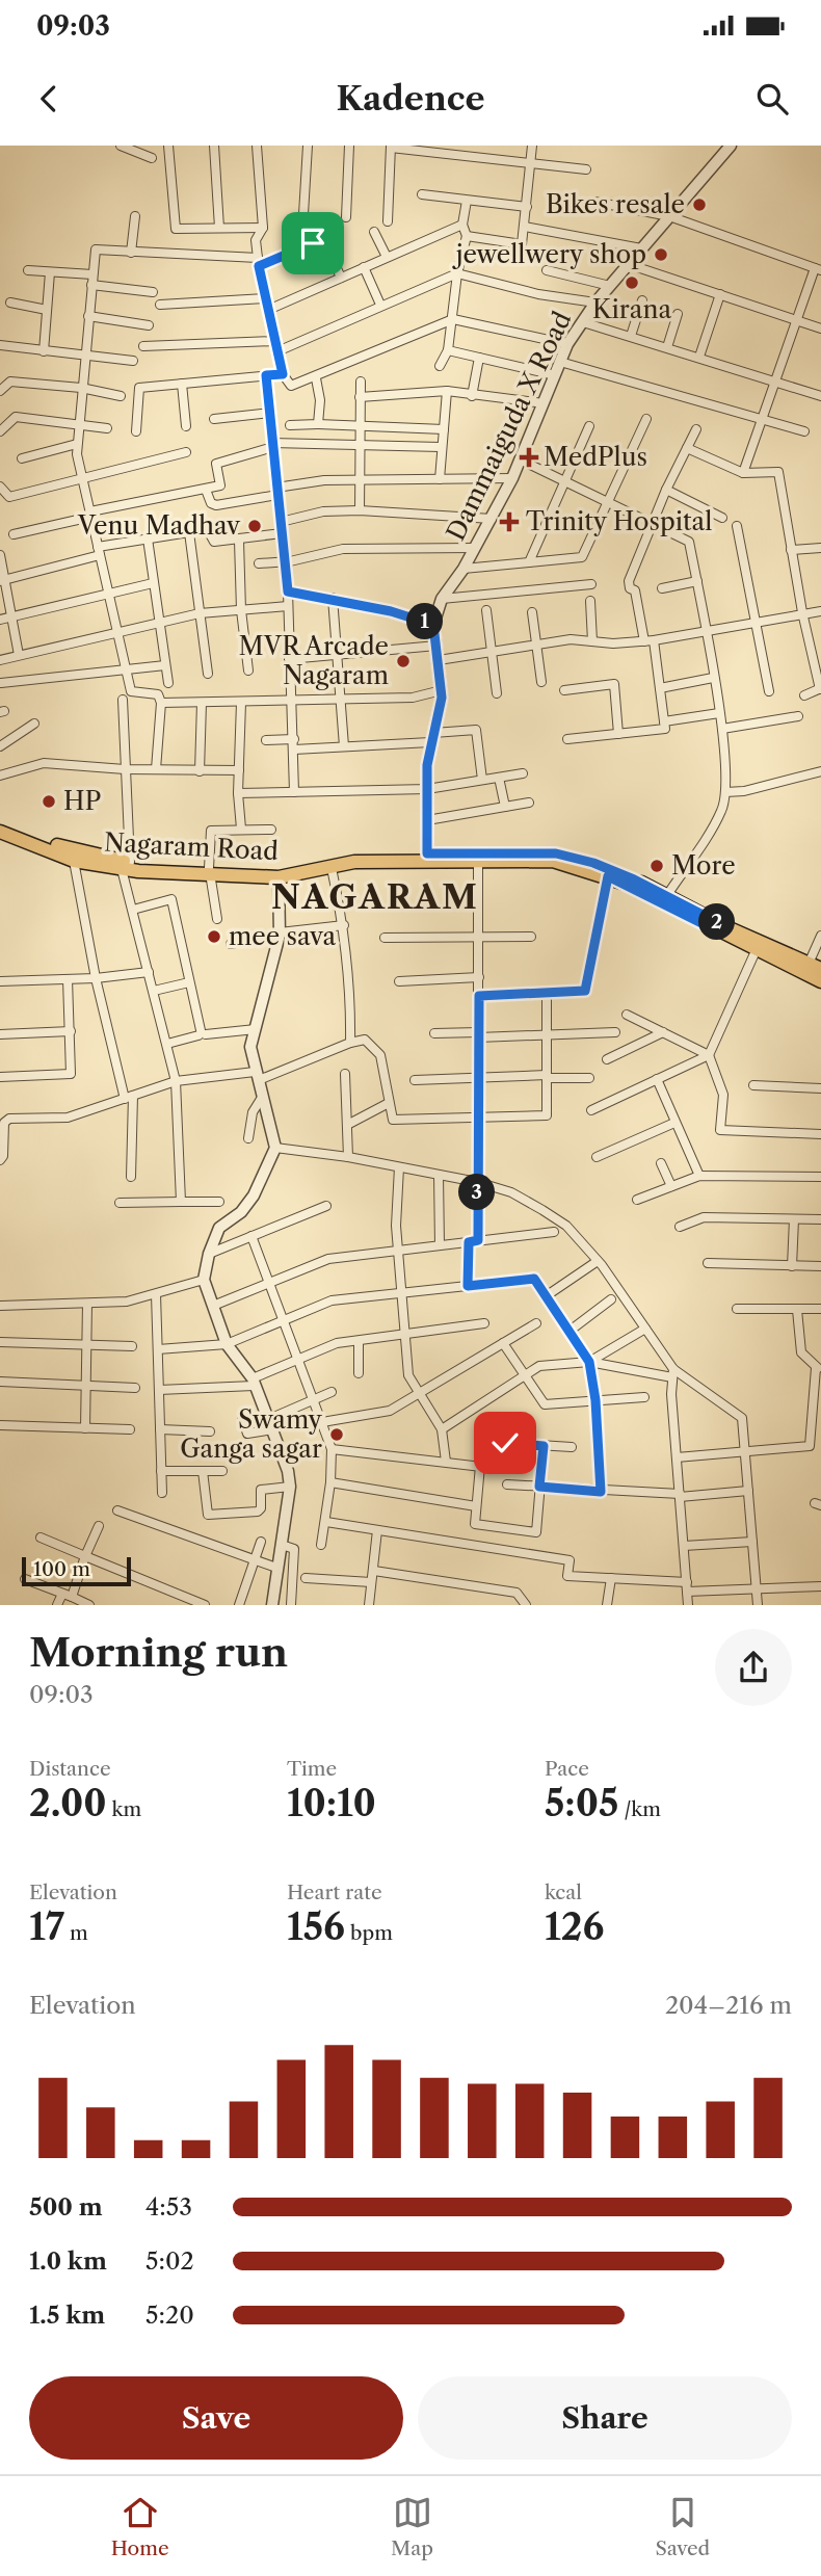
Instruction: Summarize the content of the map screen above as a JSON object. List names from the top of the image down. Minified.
{"streets":{"main road":["Nagaram Road"],"street":["Dammaiguda X Road"]},"crossings":[["Dammaiguda X Road","Nagaram Road"]],"districts":["NAGARAM"],"places":{"other":["Bikes resale","jewellwery shop","Kirana","Venu Madhav","MVR Arcade Nagaram","HP","More","mee sava","Swamy Ganga sagar"],"health":["MedPlus","Trinity Hospital"]},"scale_bar":"100 m","page":{"status":"09:03","header":"Kadence","pins":["1","2","3"],"scale":"100 m","heading":["Morning run","09:03"],"stats":[["Distance","2.00 km"],["Time","10:10"],["Pace","5:05 /km"],["Elevation","17 m"],["Heart rate","156 bpm"],["kcal","126"]],"chart":["Elevation","204–216 m"],"list":[{"name":"500 m","note":"4:53"},{"name":"1.0 km","note":"5:02"},{"name":"1.5 km","note":"5:20"}],"buttons":["Save","Share"],"tabs":["Home","Map","Saved"]}}
